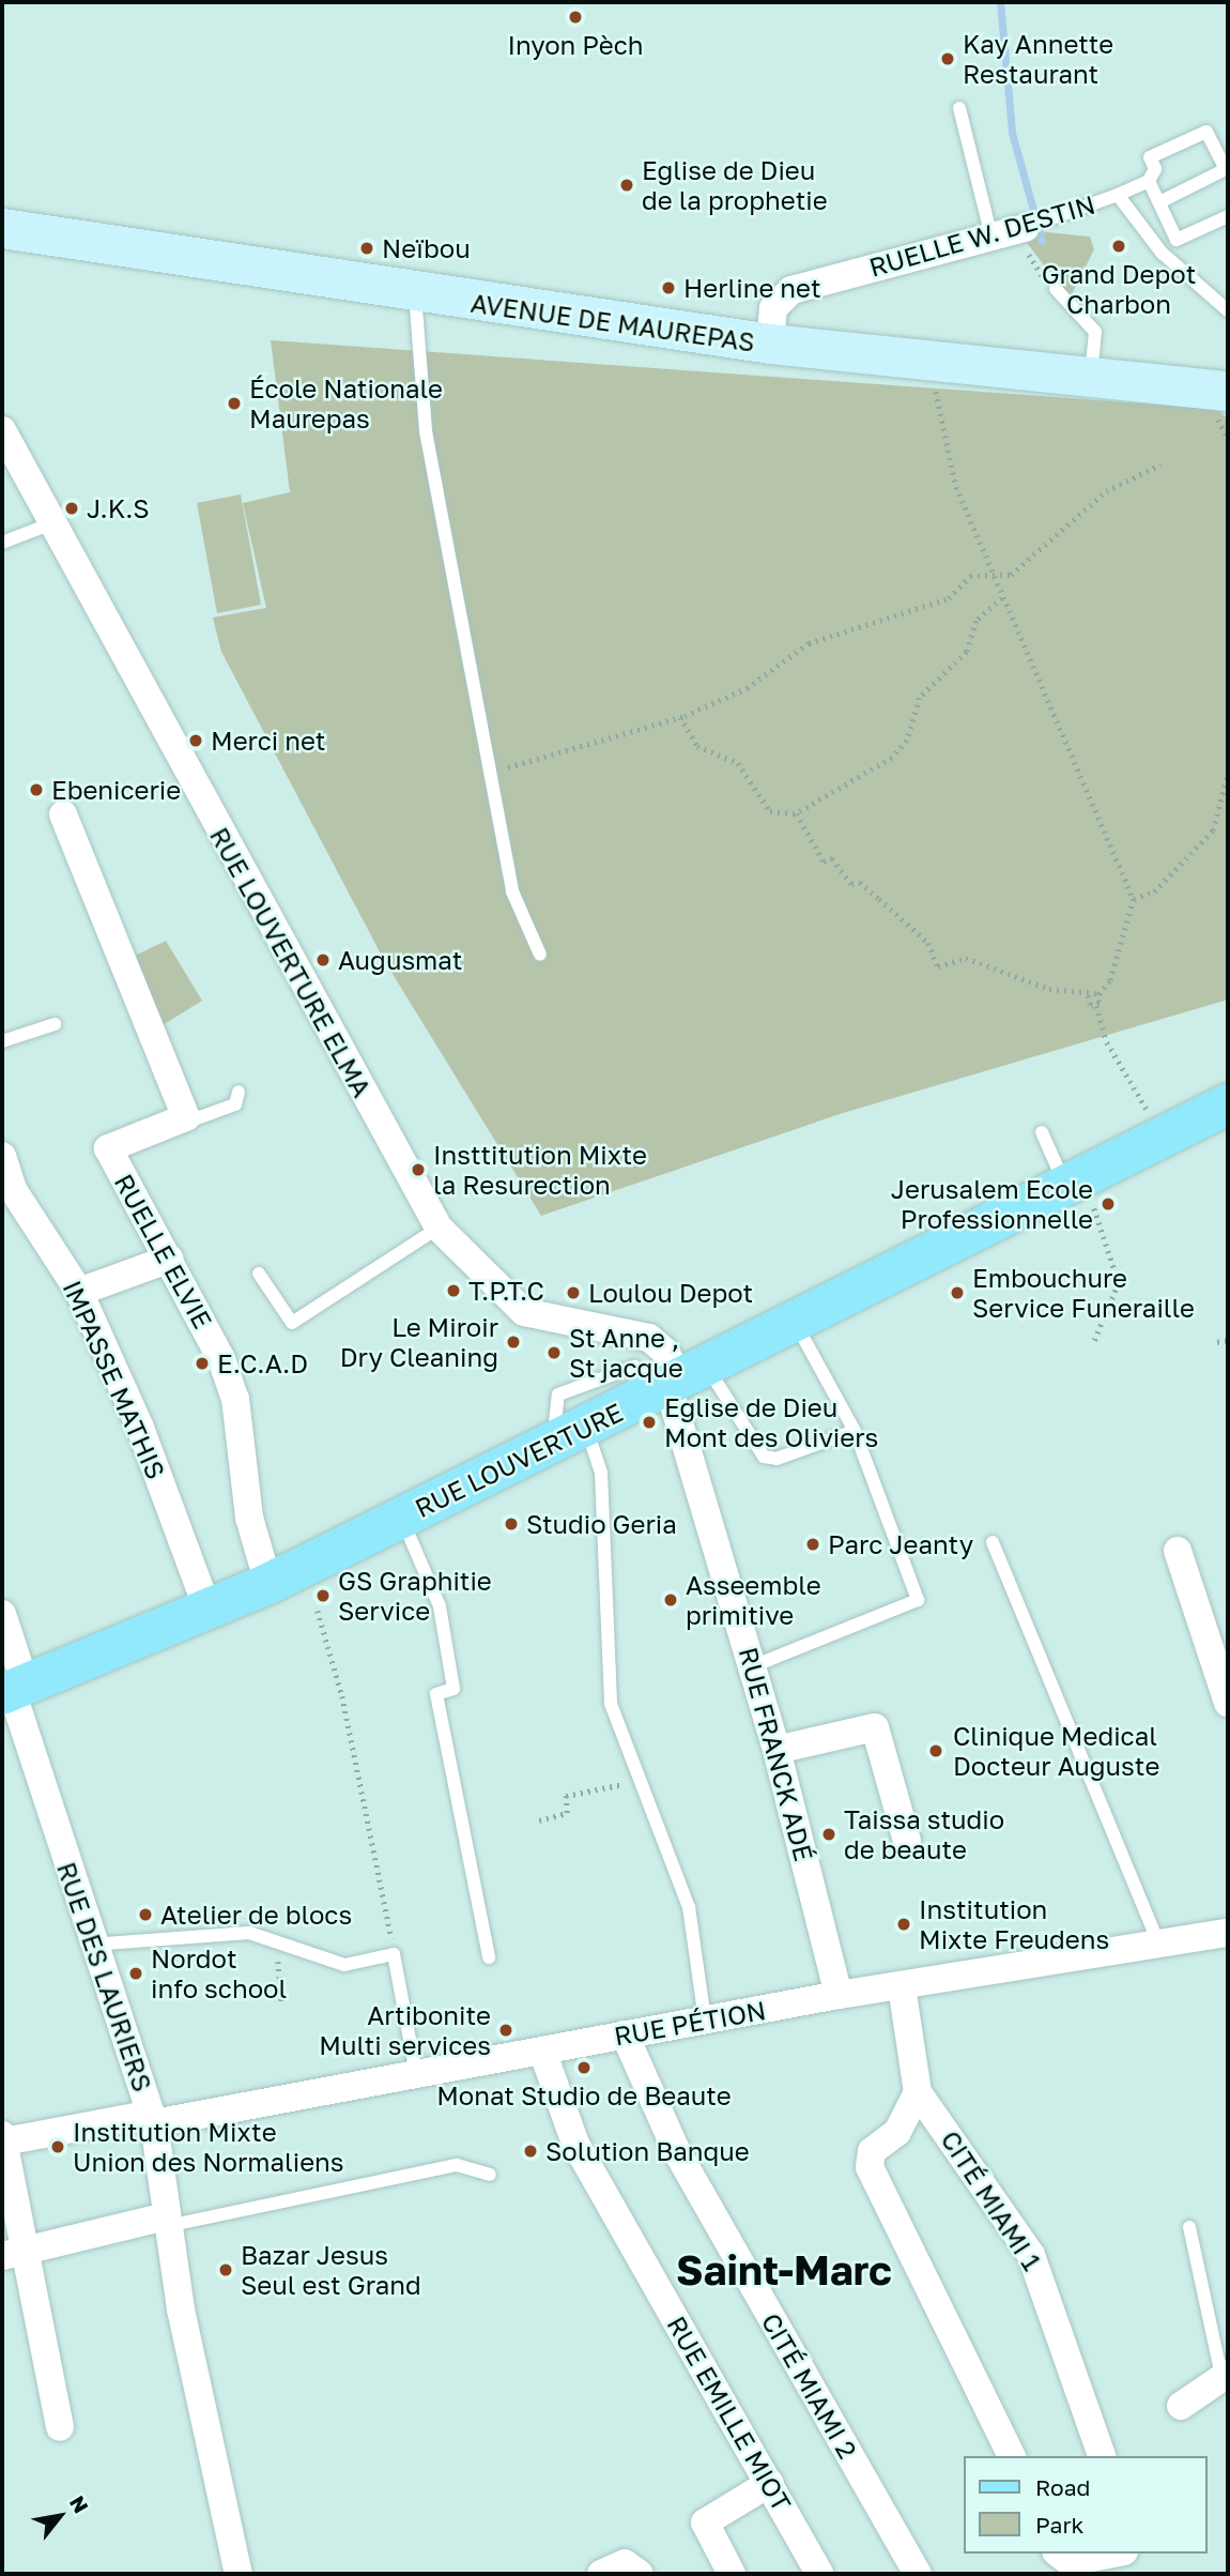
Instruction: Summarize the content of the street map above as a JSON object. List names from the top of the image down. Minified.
{"streets":{"main road":["RUE LOUVERTURE"],"street":["RUELLE W. DESTIN","AVENUE DE MAUREPAS","RUE LOUVERTURE ELMA","RUELLE ELVIE","IMPASSE MATHIS","RUE FRANCK ADÉ","RUE DES LAURIERS","RUE PÉTION","CITÉ MIAMI 1","CITÉ MIAMI 2","RUE EMILLE MIOT"]},"crossings":[["RUELLE W. DESTIN","AVENUE DE MAUREPAS"],["RUE LOUVERTURE ELMA","RUE LOUVERTURE"],["RUE LOUVERTURE ELMA","RUE FRANCK ADÉ"],["RUELLE ELVIE","RUE LOUVERTURE"],["IMPASSE MATHIS","RUE LOUVERTURE"],["RUE LOUVERTURE","RUE FRANCK ADÉ"],["RUE LOUVERTURE","RUE DES LAURIERS"],["RUE FRANCK ADÉ","RUE PÉTION"],["RUE DES LAURIERS","RUE PÉTION"],["RUE PÉTION","CITÉ MIAMI 1"],["RUE PÉTION","CITÉ MIAMI 2"],["RUE PÉTION","RUE EMILLE MIOT"]],"districts":["Saint-Marc"],"places":["Inyon Pèch","Kay Annette Restaurant","Eglise de Dieu de la prophetie","Grand Depot Charbon","Neïbou","Herline net","École Nationale Maurepas","J.K.S","Merci net","Ebenicerie","Augusmat","Insttitution Mixte la Resurection","Jerusalem Ecole Professionnelle","T.P.T.C","Loulou Depot","Embouchure Service Funeraille","Le Miroir Dry Cleaning","St Anne , St jacque","E.C.A.D","Eglise de Dieu Mont des Oliviers","Studio Geria","Parc Jeanty","GS Graphitie Service","Asseemble primitive","Clinique Medical Docteur Auguste","Taissa studio de beaute","Atelier de blocs","Institution Mixte Freudens","Nordot info school","Artibonite Multi services","Monat Studio de Beaute","Institution Mixte Union des Normaliens","Solution Banque","Bazar Jesus Seul est Grand"],"legend":["Road","Park"],"north":"top right"}
